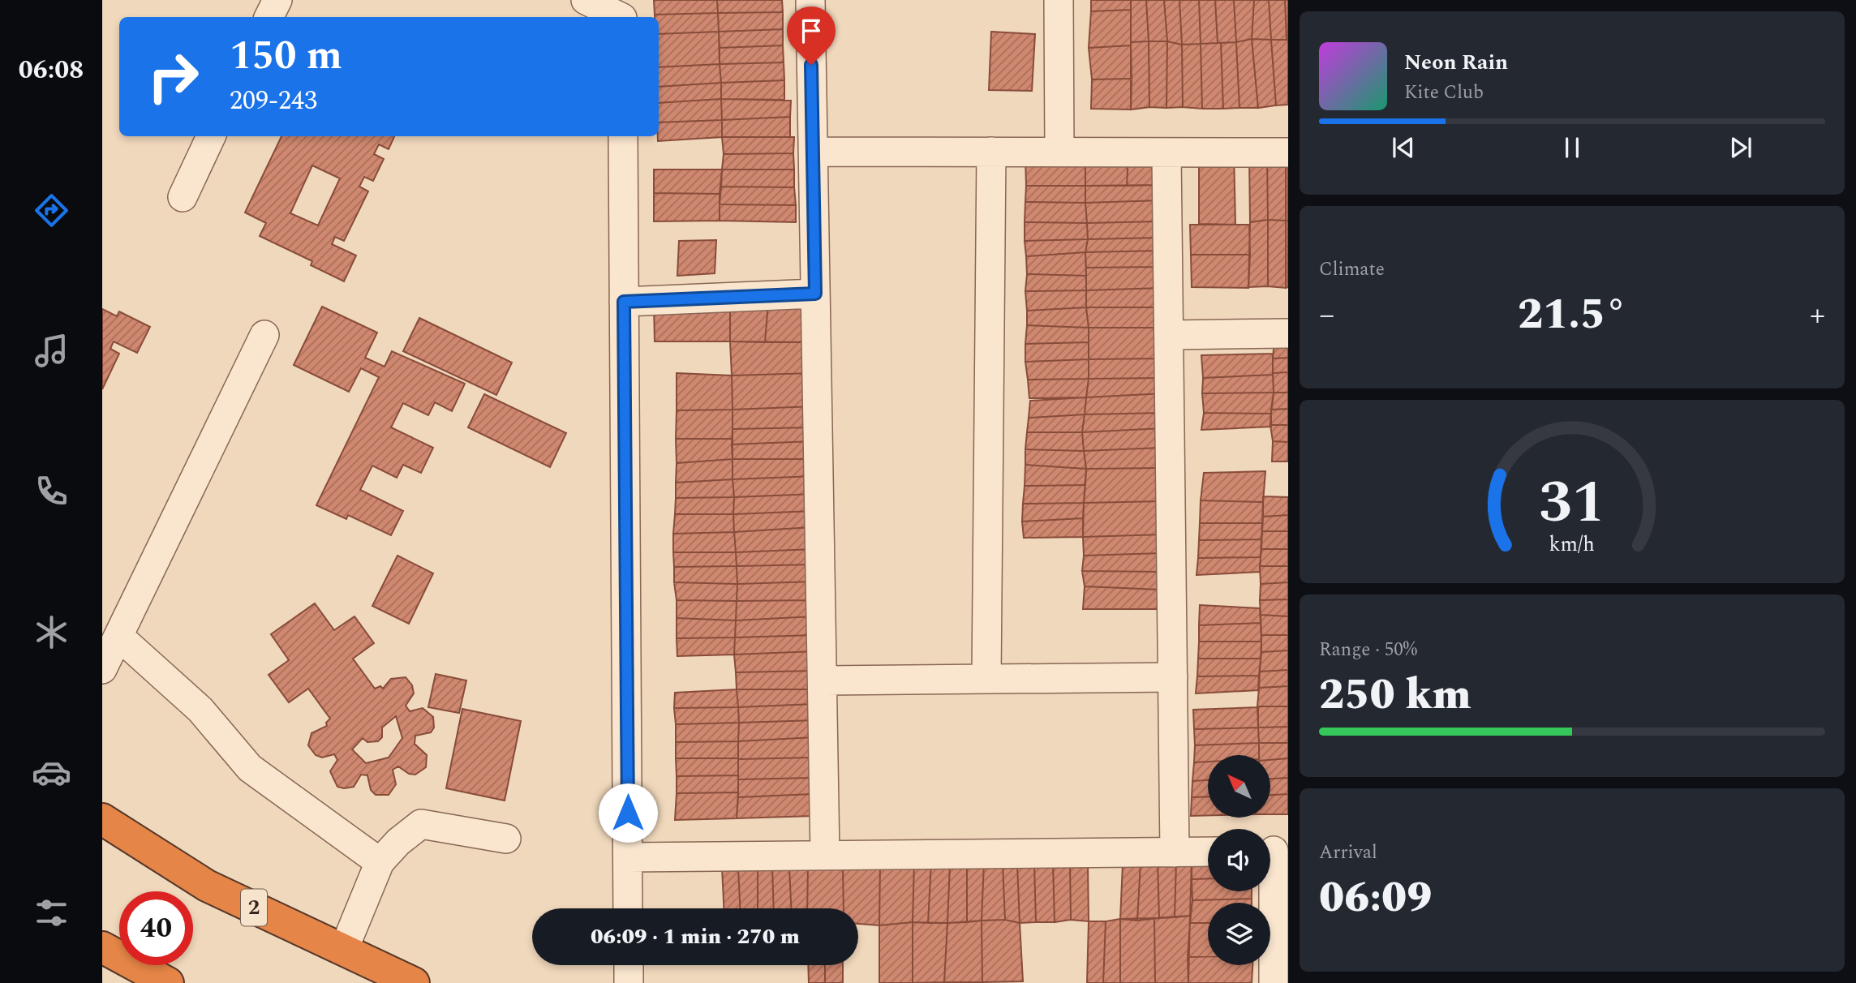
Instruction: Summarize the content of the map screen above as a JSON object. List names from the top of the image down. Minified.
{"streets":{"highway":["2"]},"north":"top left","page":{"tabs":"06:08","turn":["150 m","209-243"],"song":["Neon Rain","Kite Club"],"tile":["Climate",["Range · 50%","250 km"],["Arrival","06:09"]],"heat":["−","21.5°","+"],"limit":"40","trip":"06:09 · 1 min · 270 m","gauge":["31","km/h"]}}
